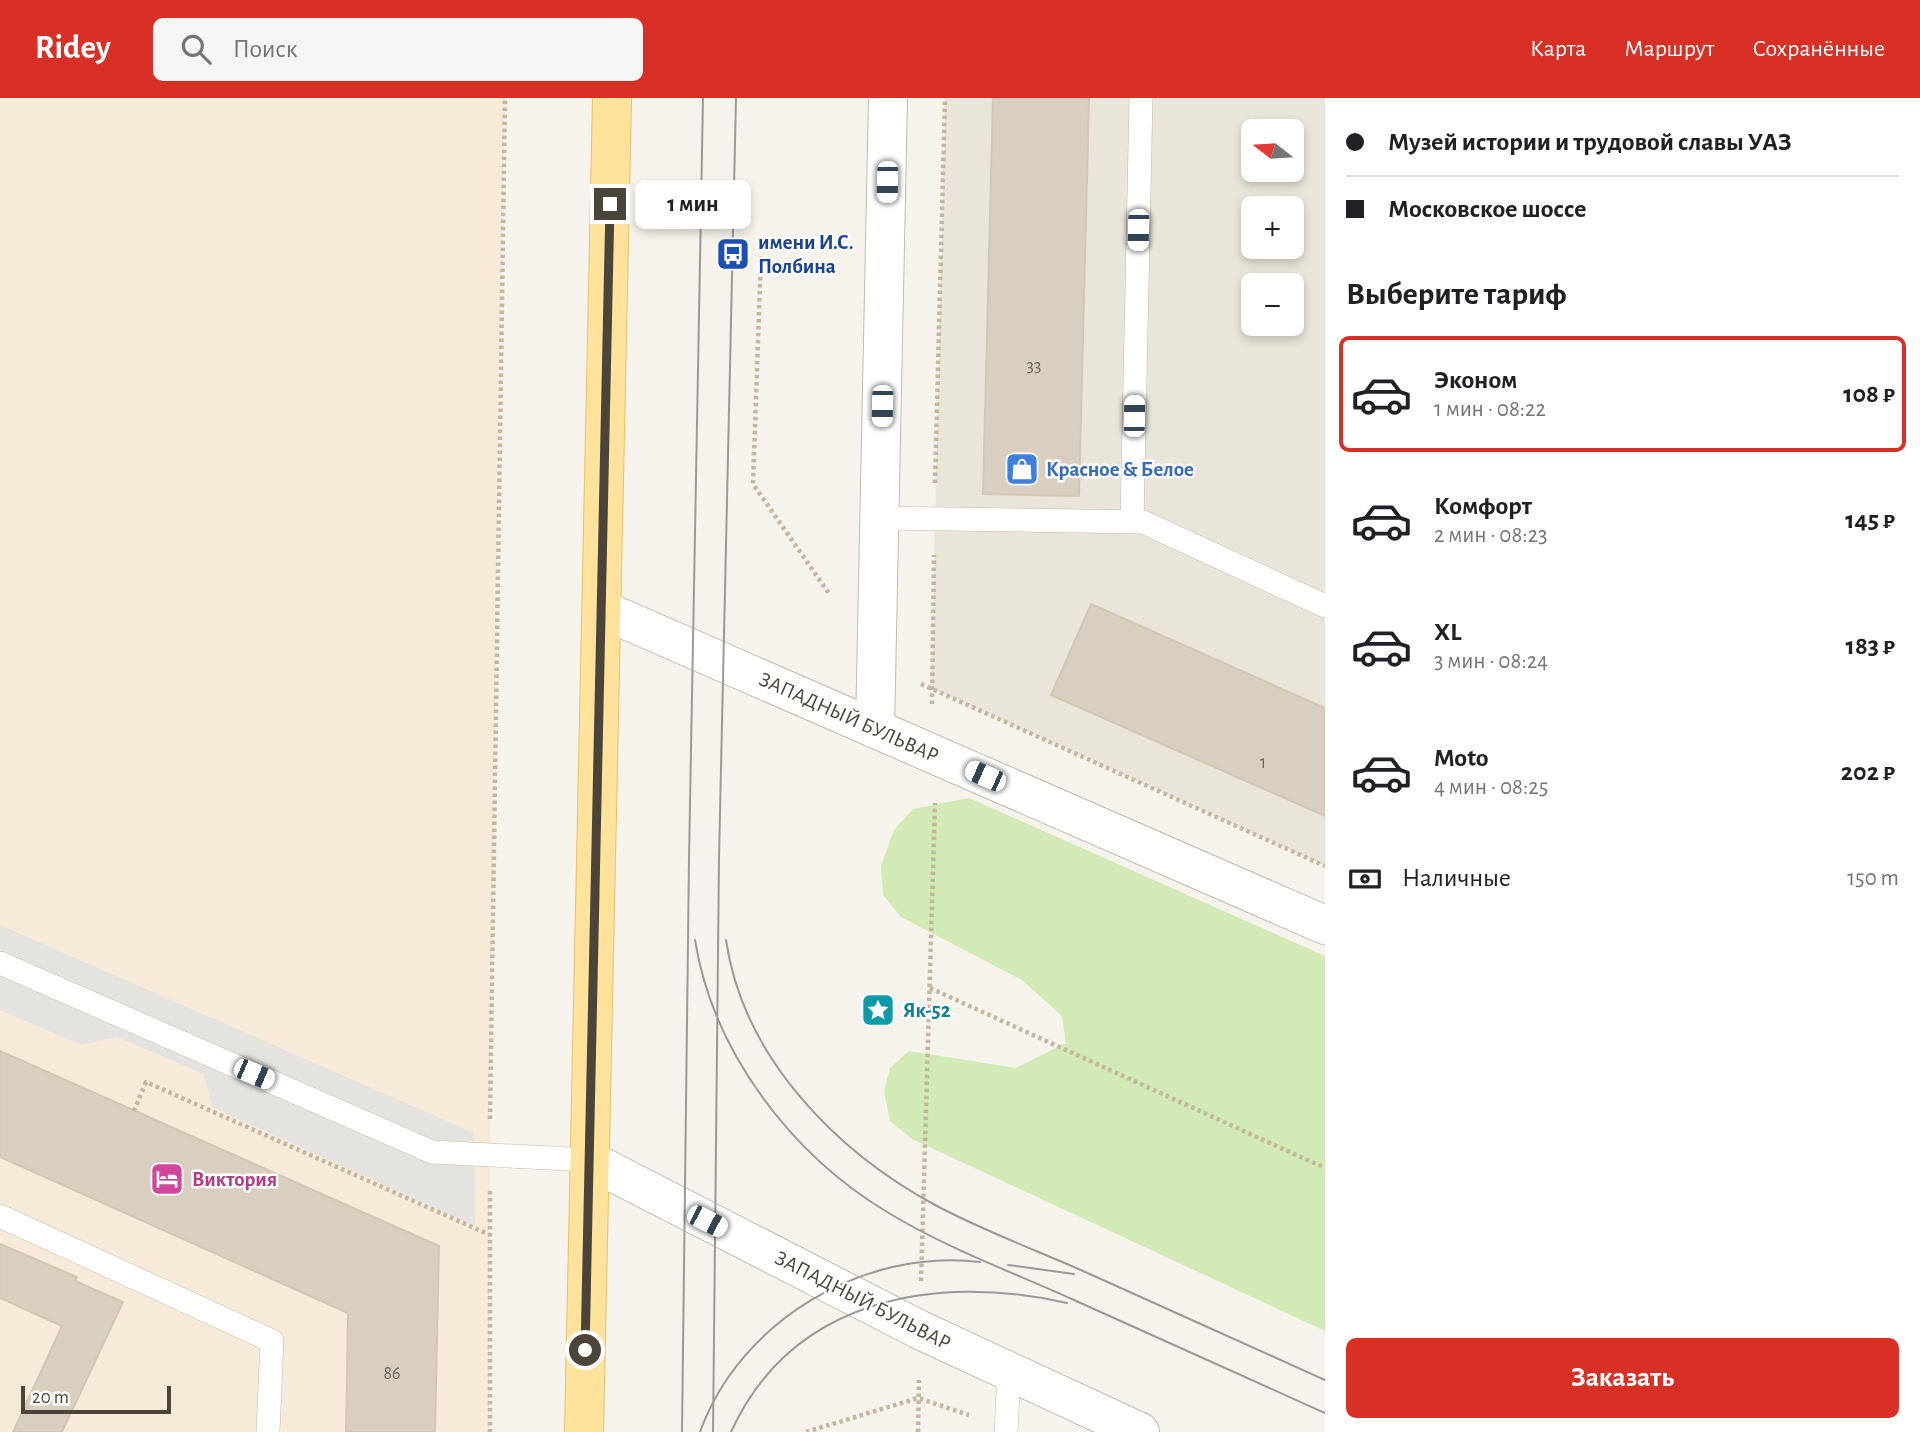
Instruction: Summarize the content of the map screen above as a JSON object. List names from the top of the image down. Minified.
{"streets":{"street":["ЗАПАДНЫЙ БУЛЬВАР"]},"places":{"bus stop":["имени И.С. Полбина"],"shop":["Красное & Белое"],"place":["Як-52"],"hotel":["Виктория"]},"house_numbers":["33","1","86"],"scale_bar":"20 m","north":"left","page":{"header":"Ridey","search":"Поиск","nav":["Карта","Маршрут","Сохранённые"],"banner":["Музей истории и трудовой славы УАЗ","Московское шоссе"],"map_buttons":["+","−"],"bubble":"1 мин","heading":"Выберите тариф","list":[{"name":"Эконом","note":"1 мин · 08:22","value":"108 ₽"},{"name":"Комфорт","note":"2 мин · 08:23","value":"145 ₽"},{"name":"XL","note":"3 мин · 08:24","value":"183 ₽"},{"name":"Moto","note":"4 мин · 08:25","value":"202 ₽"}],"pay":["Наличные","150 m"],"buttons":"Заказать","scale":"20 m"}}
